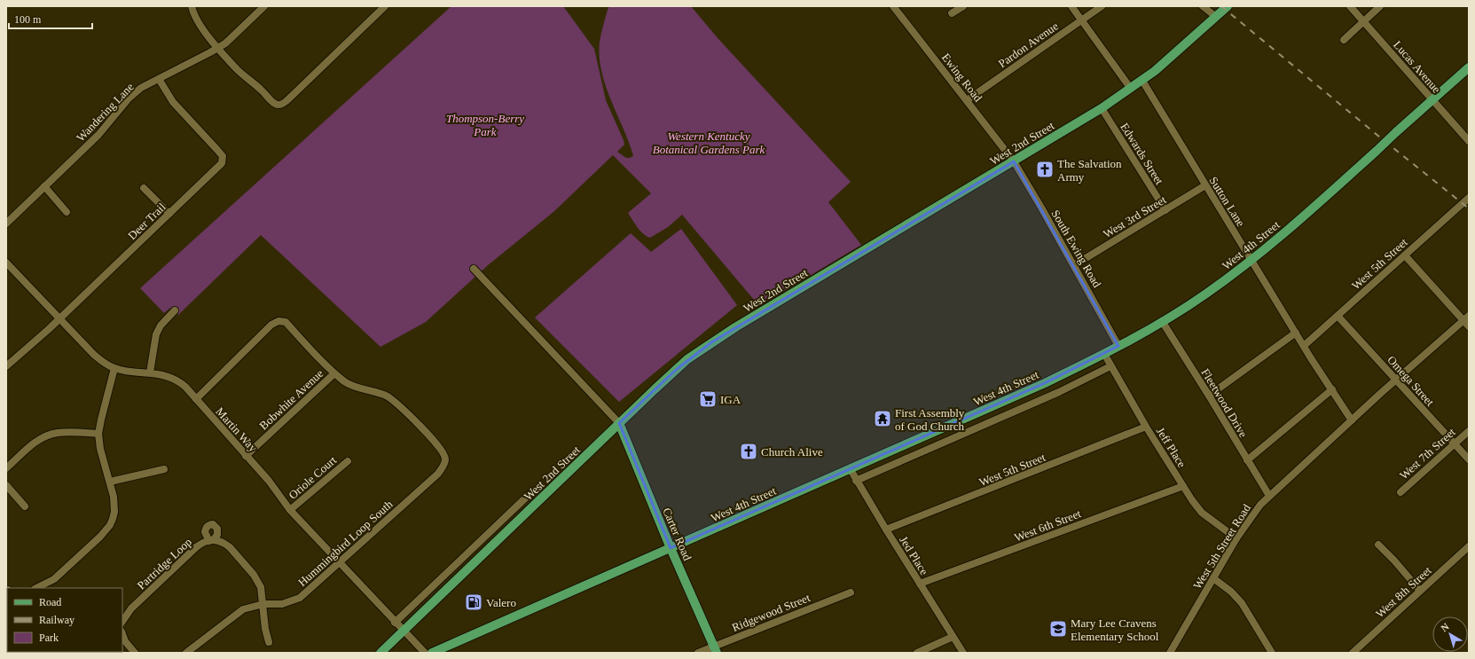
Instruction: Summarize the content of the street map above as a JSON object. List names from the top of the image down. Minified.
{"streets":{"main road":["West 2nd Street","West 4th Street","Carter Road"],"street":["Pardon Avenue","Lucas Avenue","Ewing Road","Wandering Lane","Edwards Street","Sutton Lane","West 3rd Street","Deer Trail","South Ewing Road","West 5th Street","Omega Street","Bobwhite Avenue","Fleetwood Drive","Martin Way","Jeff Place","West 7th Street","Oriole Court","West 6th Street","Hummingbird Loop South","West 5th Street Road","Jed Place","Partridge Loop","West 8th Street","Ridgewood Street"]},"crossings":[["Pardon Avenue","Ewing Road"],["Lucas Avenue","West 4th Street"],["Ewing Road","West 2nd Street"],["Ewing Road","South Ewing Road"],["Wandering Lane","Deer Trail"],["West 2nd Street","Edwards Street"],["West 2nd Street","Sutton Lane"],["West 2nd Street","South Ewing Road"],["West 2nd Street","Martin Way"],["West 2nd Street","Carter Road"],["Edwards Street","West 3rd Street"],["Sutton Lane","West 3rd Street"],["Sutton Lane","West 4th Street"],["Sutton Lane","West 5th Street"],["West 3rd Street","South Ewing Road"],["Deer Trail","Martin Way"],["West 4th Street","South Ewing Road"],["West 4th Street","Fleetwood Drive"],["West 4th Street","Jeff Place"],["West 4th Street","Carter Road"],["West 4th Street","Jed Place"],["West 5th Street","Omega Street"],["West 5th Street","Jeff Place"],["West 5th Street","Jed Place"],["Omega Street","West 7th Street"],["Bobwhite Avenue","Martin Way"],["Bobwhite Avenue","Hummingbird Loop South"],["Fleetwood Drive","West 5th Street Road"],["Martin Way","Oriole Court"],["Martin Way","Hummingbird Loop South"],["Jeff Place","West 6th Street"],["Jeff Place","West 5th Street Road"],["West 6th Street","Jed Place"],["Carter Road","Ridgewood Street"],["Hummingbird Loop South","Partridge Loop"]],"parks":["Thompson-Berry Park","Western Kentucky Botanical Gardens Park"],"places":{"church":["The Salvation Army","Church Alive"],"supermarket":["IGA"],"temple":["First Assembly of God Church"],"fuel station":["Valero"],"school or university":["Mary Lee Cravens Elementary School"]},"legend":["Road","Railway","Park"],"scale_bar":"100 m","north":"top left"}
